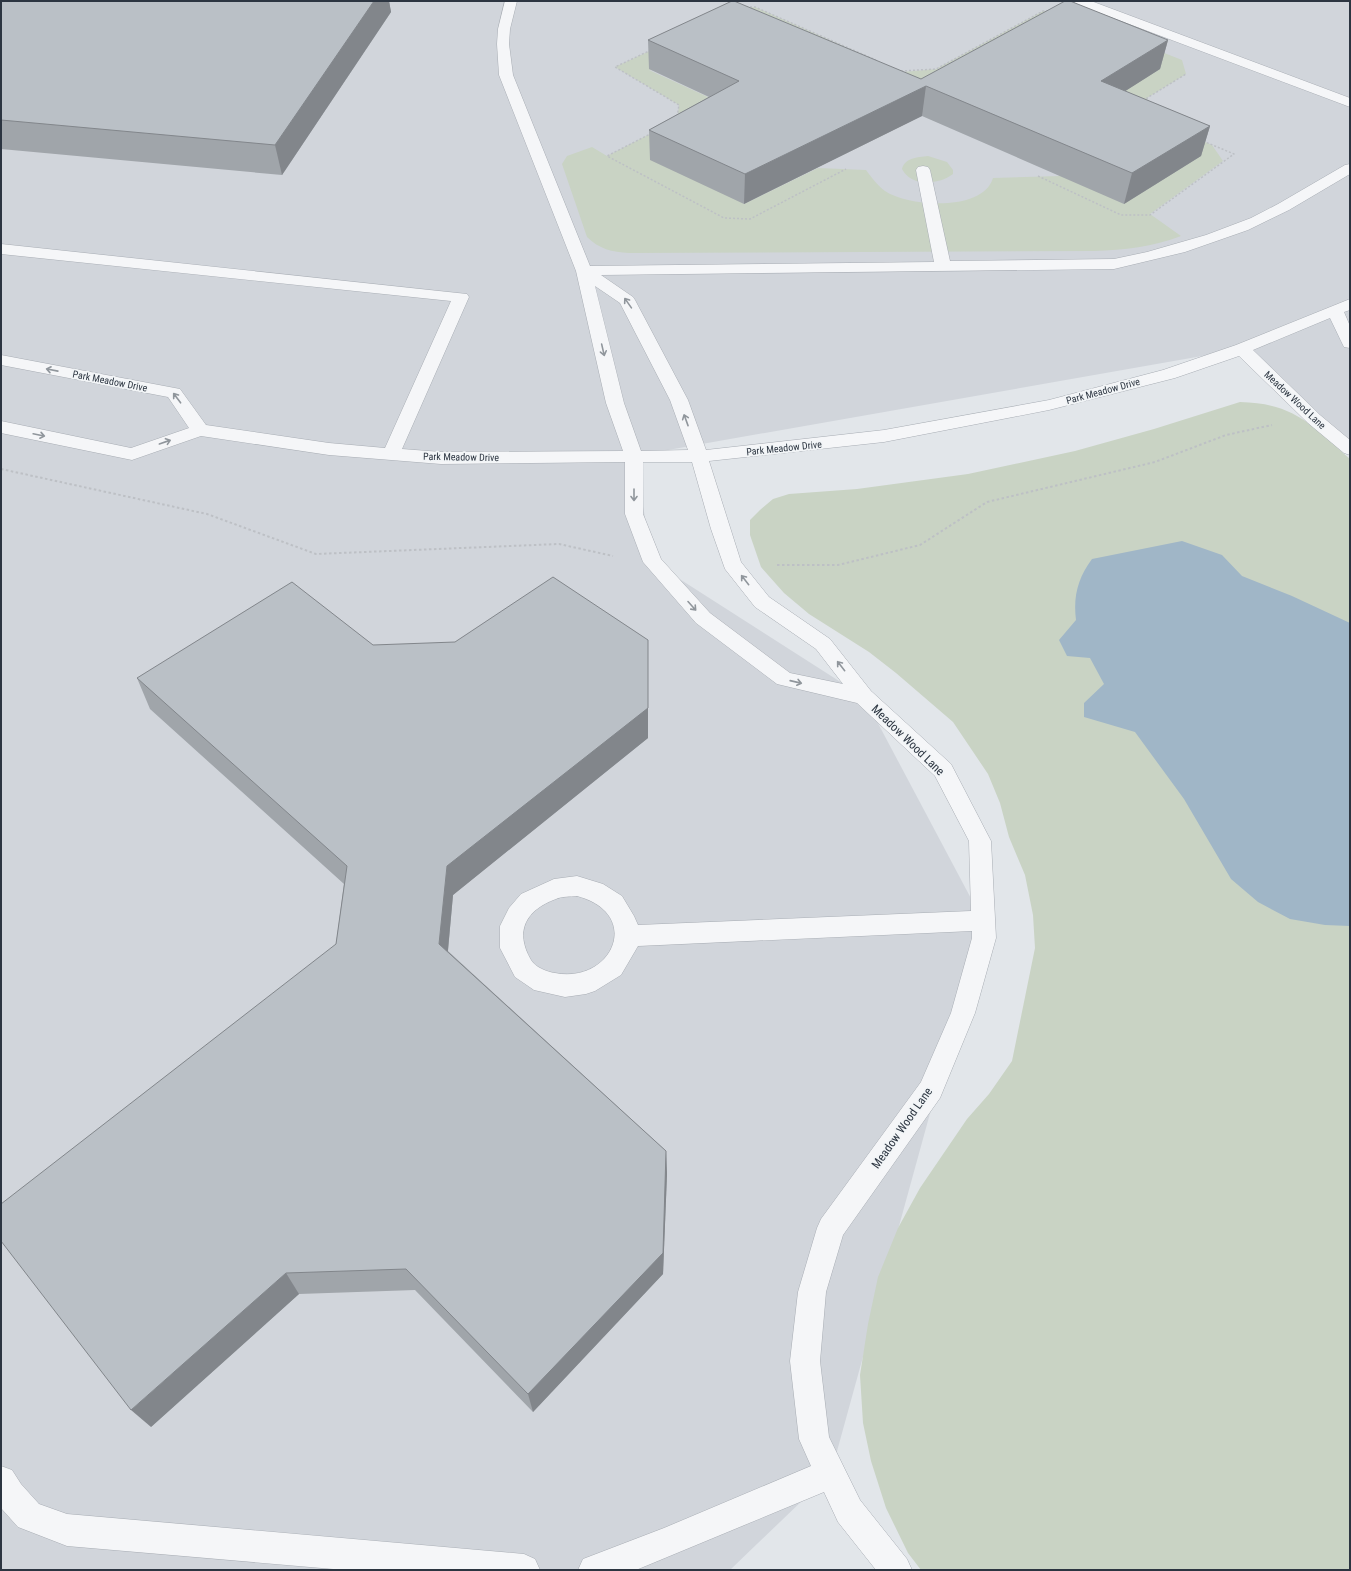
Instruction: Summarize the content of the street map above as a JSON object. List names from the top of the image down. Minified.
{"streets":{"street":["Park Meadow Drive","Meadow Wood Lane"]},"crossings":[["Park Meadow Drive","Meadow Wood Lane"]]}
